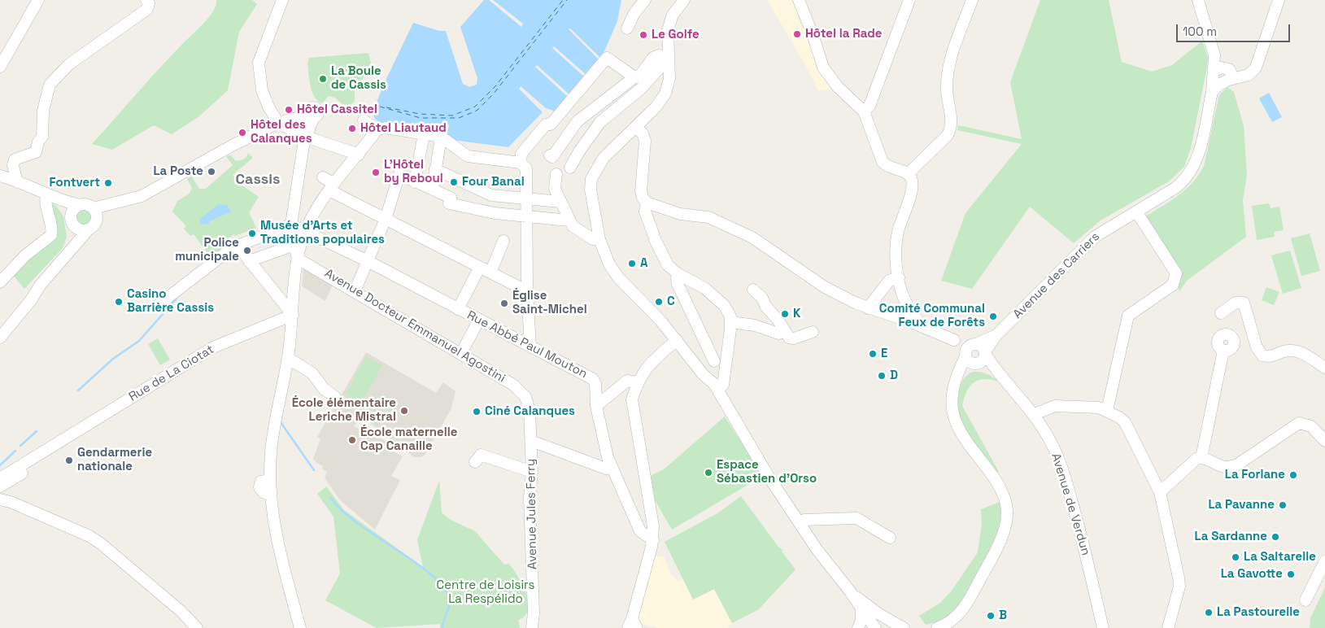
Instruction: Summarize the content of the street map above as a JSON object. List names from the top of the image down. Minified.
{"streets":{"street":["Avenue des Carriers","Avenue Docteur Emmanuel Agostini","Rue Abbé Paul Mouton","Rue de La Ciotat","Avenue de Verdun","Avenue Jules Ferry"]},"crossings":[["Avenue des Carriers","Avenue de Verdun"],["Avenue Docteur Emmanuel Agostini","Avenue Jules Ferry"]],"districts":["Cassis"],"parks":["Centre de Loisirs La Respélido"],"places":["Hôtel la Rade","Le Golfe","La Boule de Cassis","Hôtel Cassitel","Hôtel Liautaud","Hôtel des Calanques","La Poste","L'Hôtel by Reboul","Four Banal","Fontvert","Musée d'Arts et Traditions populaires","Police municipale","A","Casino Barrière Cassis","C","Église Saint-Michel","K","Comité Communal Feux de Forêts","E","D","École élémentaire Leriche Mistral","Ciné Calanques","École maternelle Cap Canaille","Gendarmerie nationale","Espace Sébastien d'Orso","La Forlane","La Pavanne","La Sardanne","La Saltarelle","La Gavotte","La Pastourelle","B"],"scale_bar":"100 m"}
